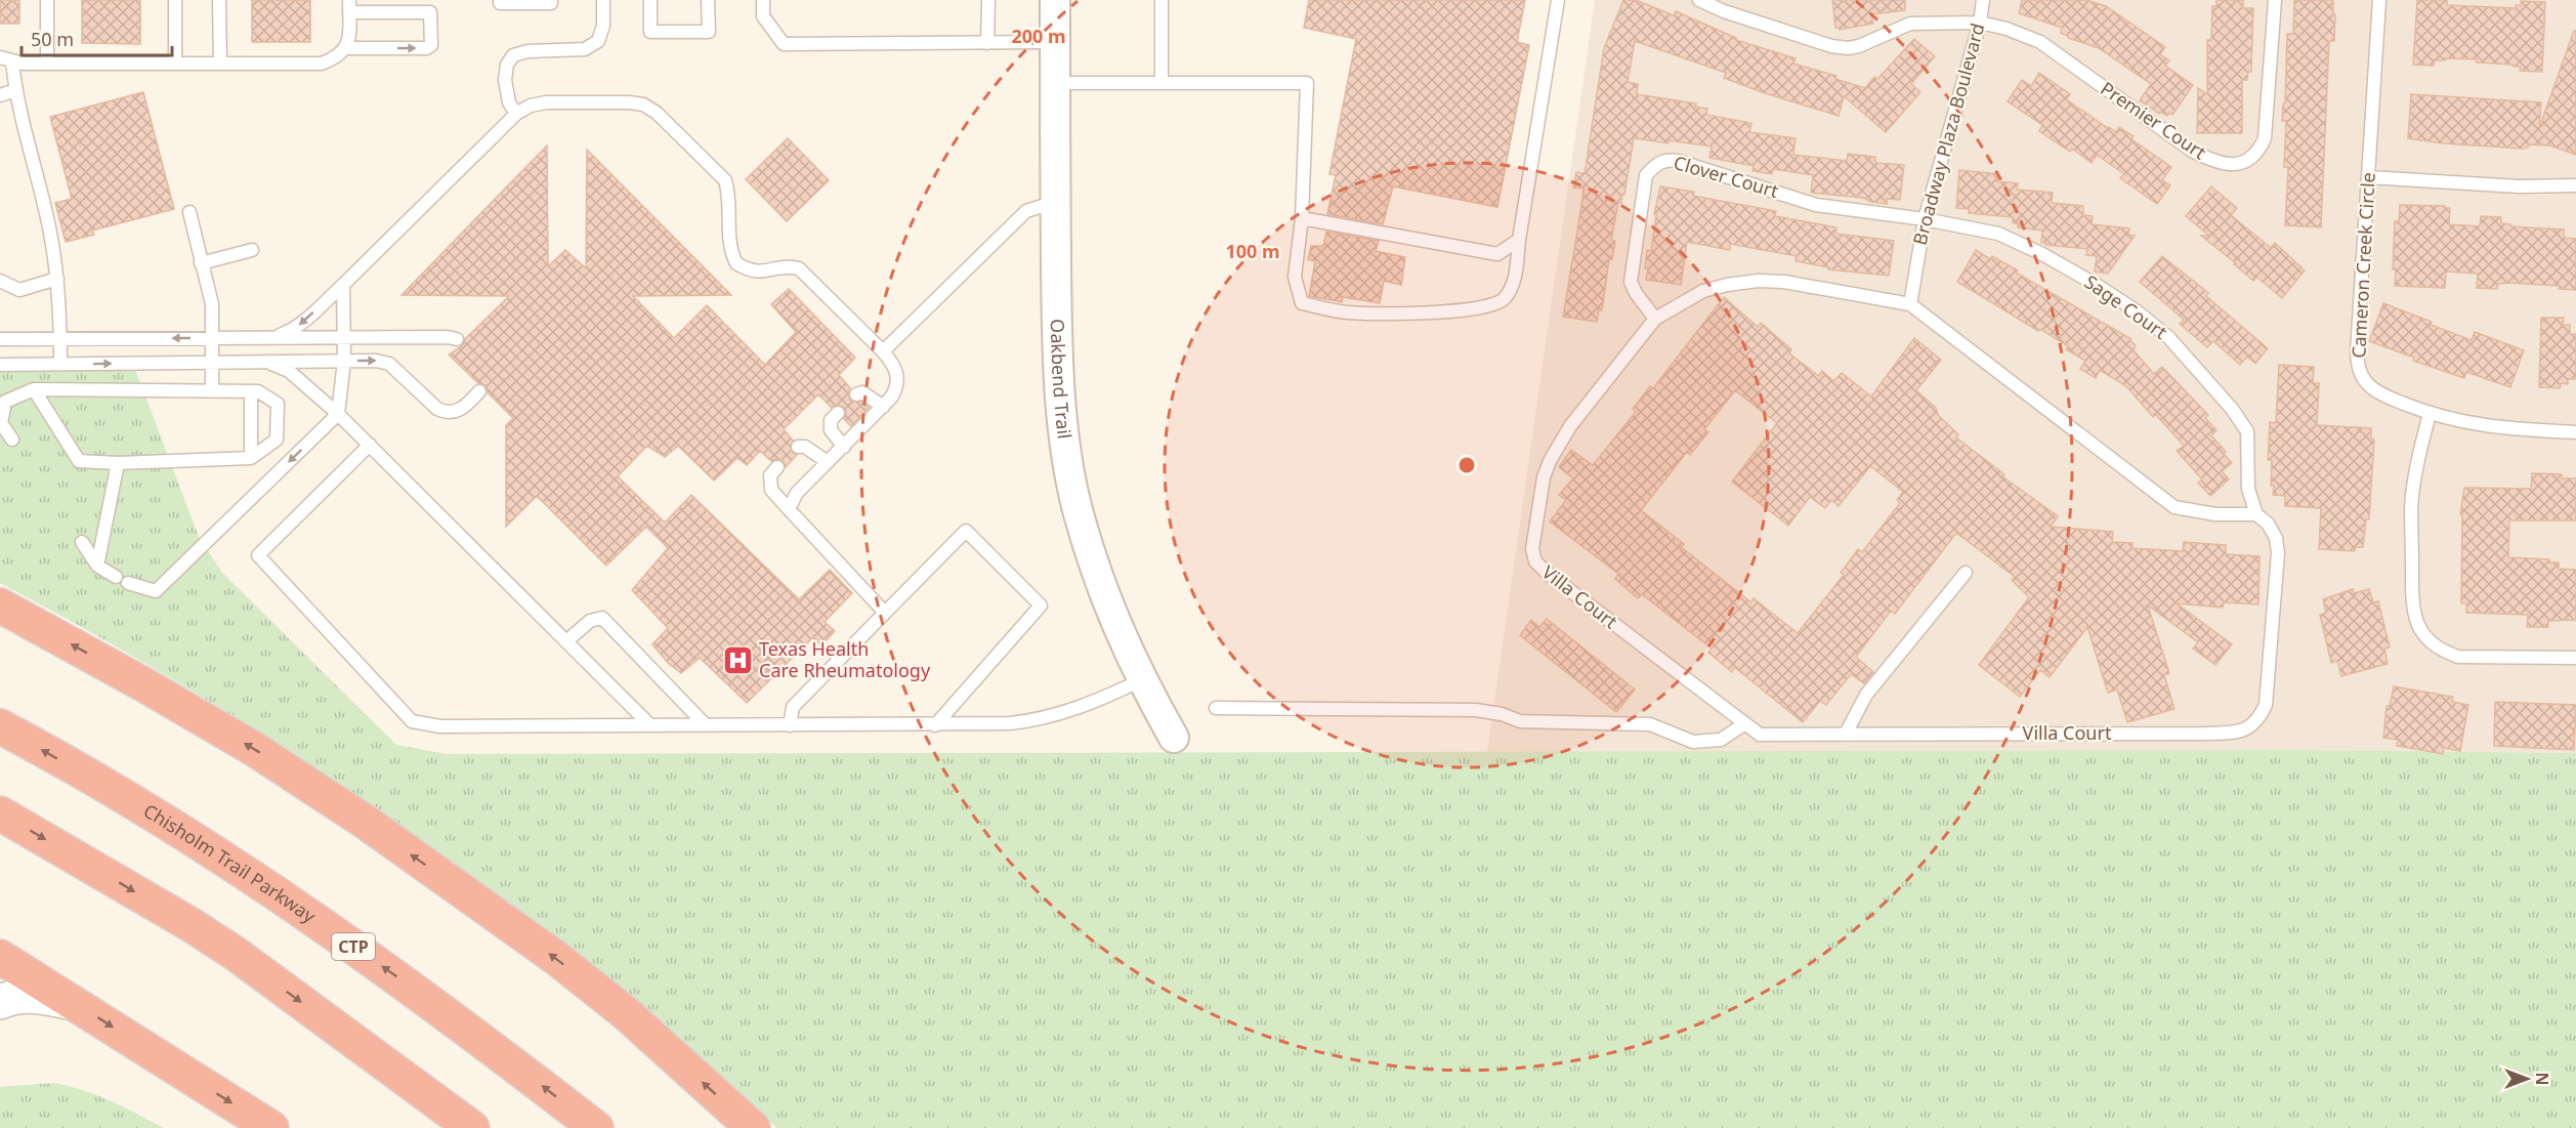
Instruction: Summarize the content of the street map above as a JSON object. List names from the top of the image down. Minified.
{"streets":{"highway":["Chisholm Trail Parkway","CTP"],"street":["Oakbend Trail"],"lane":["Premier Court","Broadway Plaza Boulevard","Clover Court","Cameron Creek Circle","Sage Court","Villa Court"]},"crossings":[["Premier Court","Broadway Plaza Boulevard"],["Broadway Plaza Boulevard","Clover Court"],["Broadway Plaza Boulevard","Sage Court"],["Broadway Plaza Boulevard","Villa Court"],["Clover Court","Sage Court"],["Clover Court","Villa Court"],["Sage Court","Villa Court"]],"places":{"hospital":["Texas Health Care Rheumatology"]},"scale_bar":"50 m","north":"right","rings":["200 m","100 m"]}
